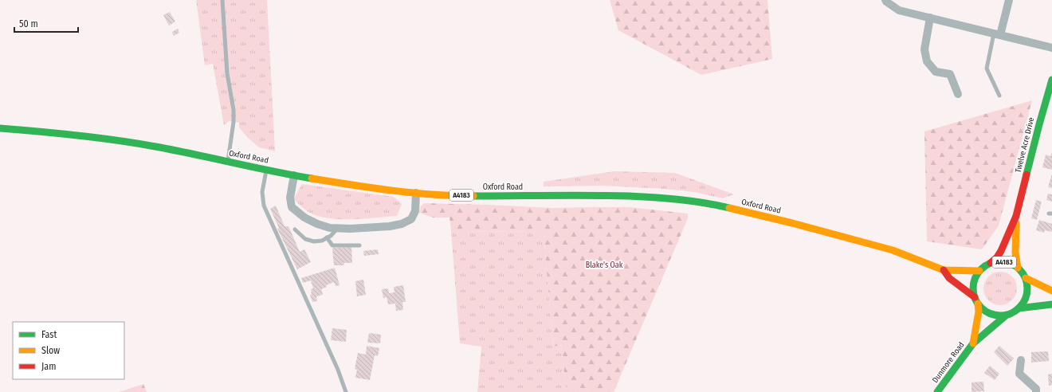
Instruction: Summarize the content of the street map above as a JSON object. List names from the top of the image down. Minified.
{"streets":{"main road":["Twelve Acre Drive","Oxford Road","A4183","Dunmore Road"]},"crossings":[["Twelve Acre Drive","Oxford Road"],["Twelve Acre Drive","A4183"],["Twelve Acre Drive","Dunmore Road"],["Oxford Road","A4183"],["Oxford Road","Dunmore Road"],["A4183","Dunmore Road"]],"parks":["Blake's Oak"],"legend":["Fast","Slow","Jam"],"scale_bar":"50 m"}
